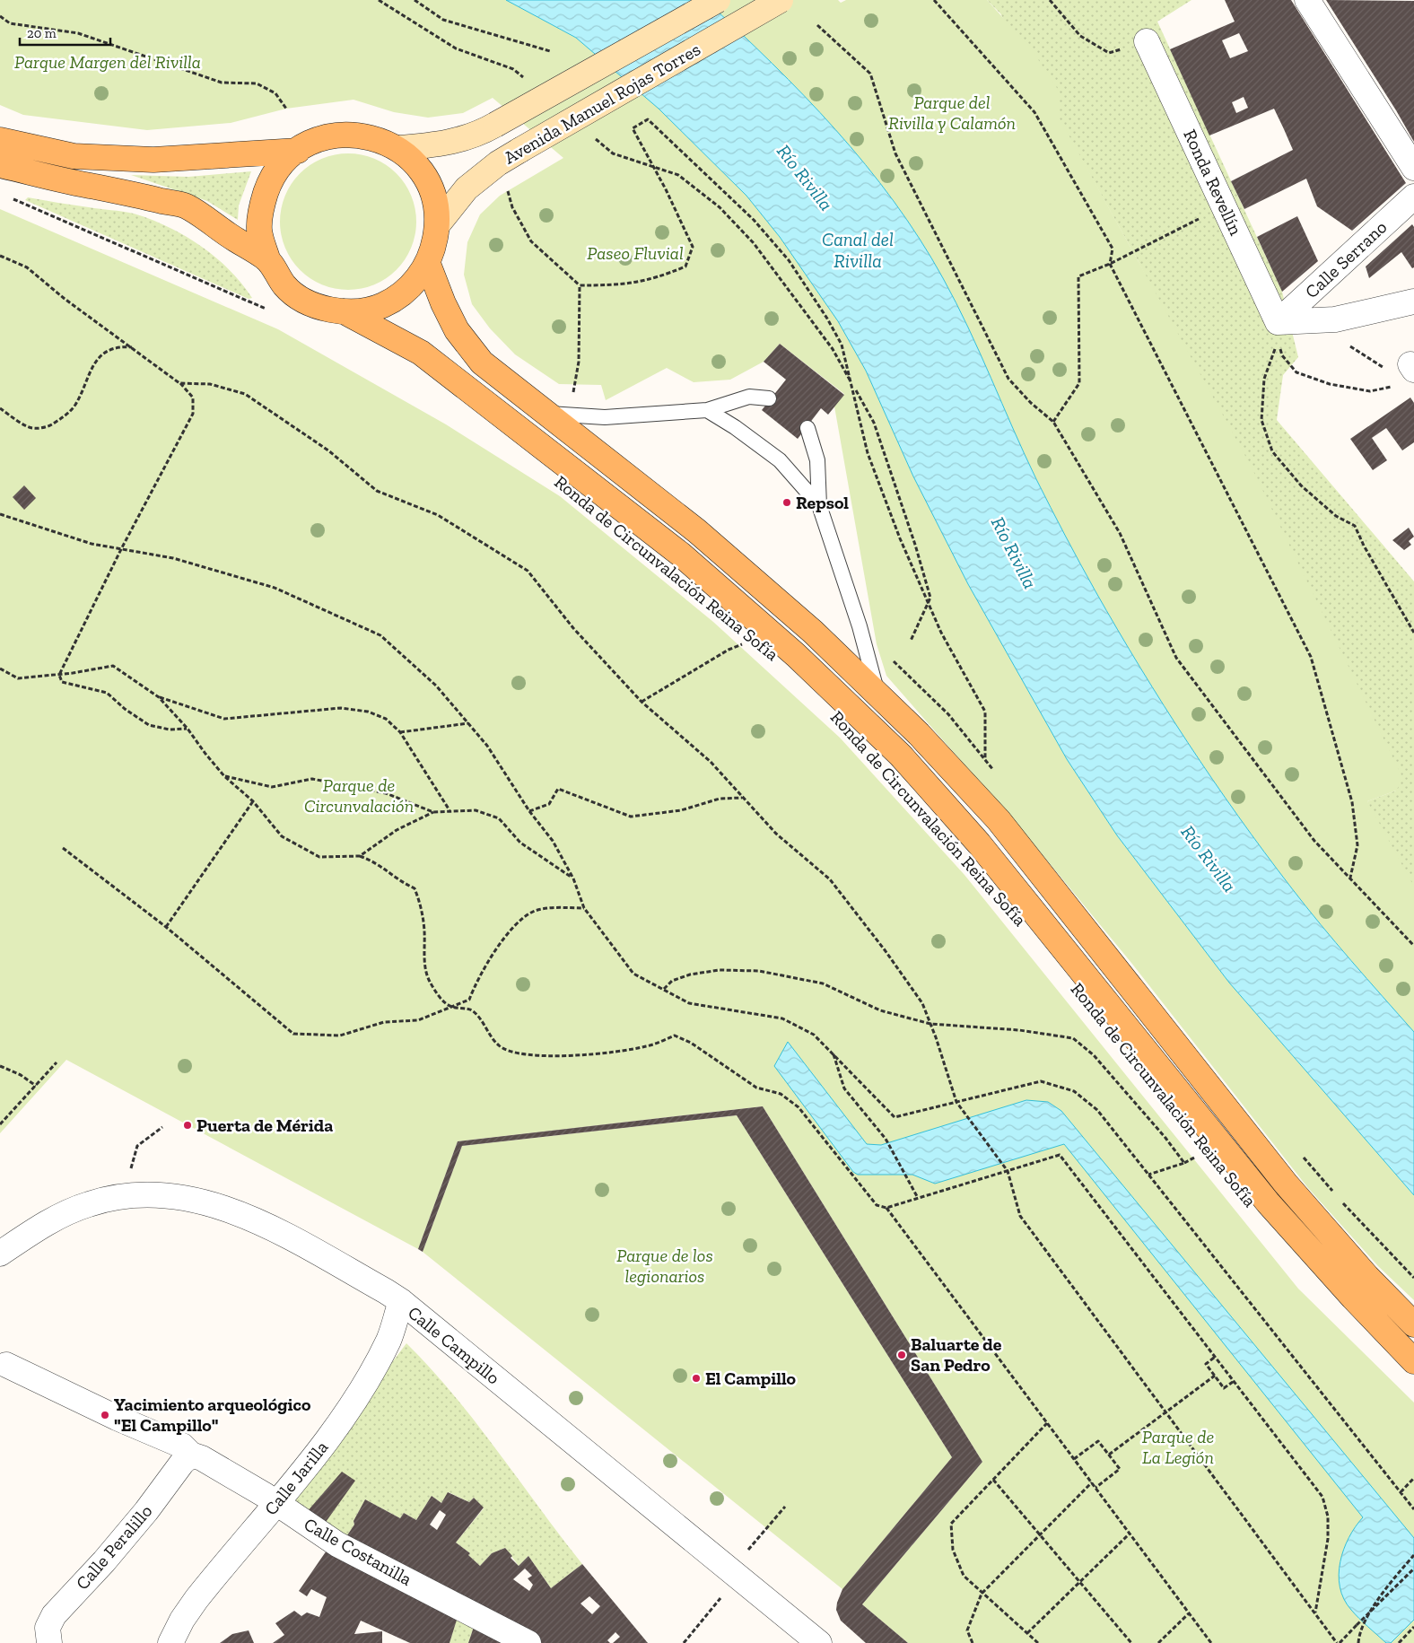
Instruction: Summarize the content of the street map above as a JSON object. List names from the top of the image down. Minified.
{"streets":{"main road":["Avenida Manuel Rojas Torres","Ronda de Circunvalación Reina Sofía"],"street":["Ronda Revellín","Calle Serrano","Calle Campillo","Calle Jarilla","Calle Peralillo","Calle Costanilla"]},"crossings":[["Avenida Manuel Rojas Torres","Ronda de Circunvalación Reina Sofía"],["Ronda Revellín","Calle Serrano"],["Calle Campillo","Calle Jarilla"],["Calle Jarilla","Calle Costanilla"],["Calle Peralillo","Calle Costanilla"]],"water":["Río Rivilla","Canal del Rivilla"],"parks":["Parque Margen del Rivilla","Parque del Rivilla y Calamón","Paseo Fluvial","Parque de Circunvalación","Parque de los legionarios","Parque de La Legión"],"places":["Repsol","Puerta de Mérida","Baluarte de San Pedro","El Campillo","Yacimiento arqueológico \"El Campillo\""],"scale_bar":"20 m"}
